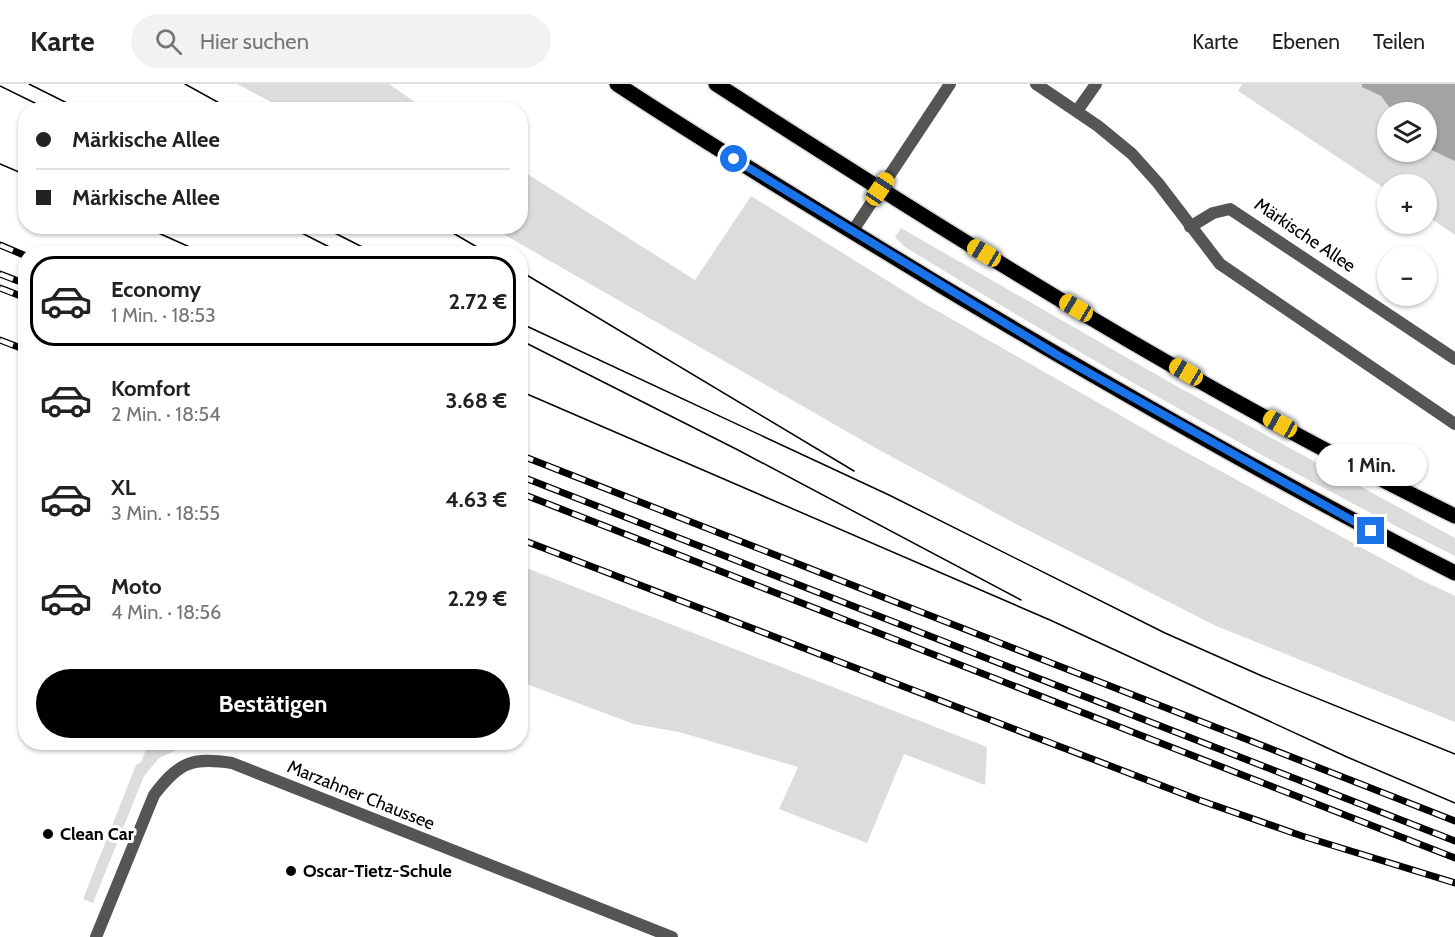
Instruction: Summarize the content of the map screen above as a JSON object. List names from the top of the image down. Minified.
{"streets":{"street":["Märkische Allee","Marzahner Chaussee"]},"places":["Clean Car","Oscar-Tietz-Schule"],"page":{"header":"Karte","search":"Hier suchen","nav":["Karte","Ebenen","Teilen"],"map_buttons":["+","−"],"banner":["Märkische Allee","Märkische Allee"],"list":[{"name":"Economy","note":"1 Min. · 18:53","value":"2.72 €"},{"name":"Komfort","note":"2 Min. · 18:54","value":"3.68 €"},{"name":"XL","note":"3 Min. · 18:55","value":"4.63 €"},{"name":"Moto","note":"4 Min. · 18:56","value":"2.29 €"}],"bubble":"1 Min.","buttons":"Bestätigen"}}
